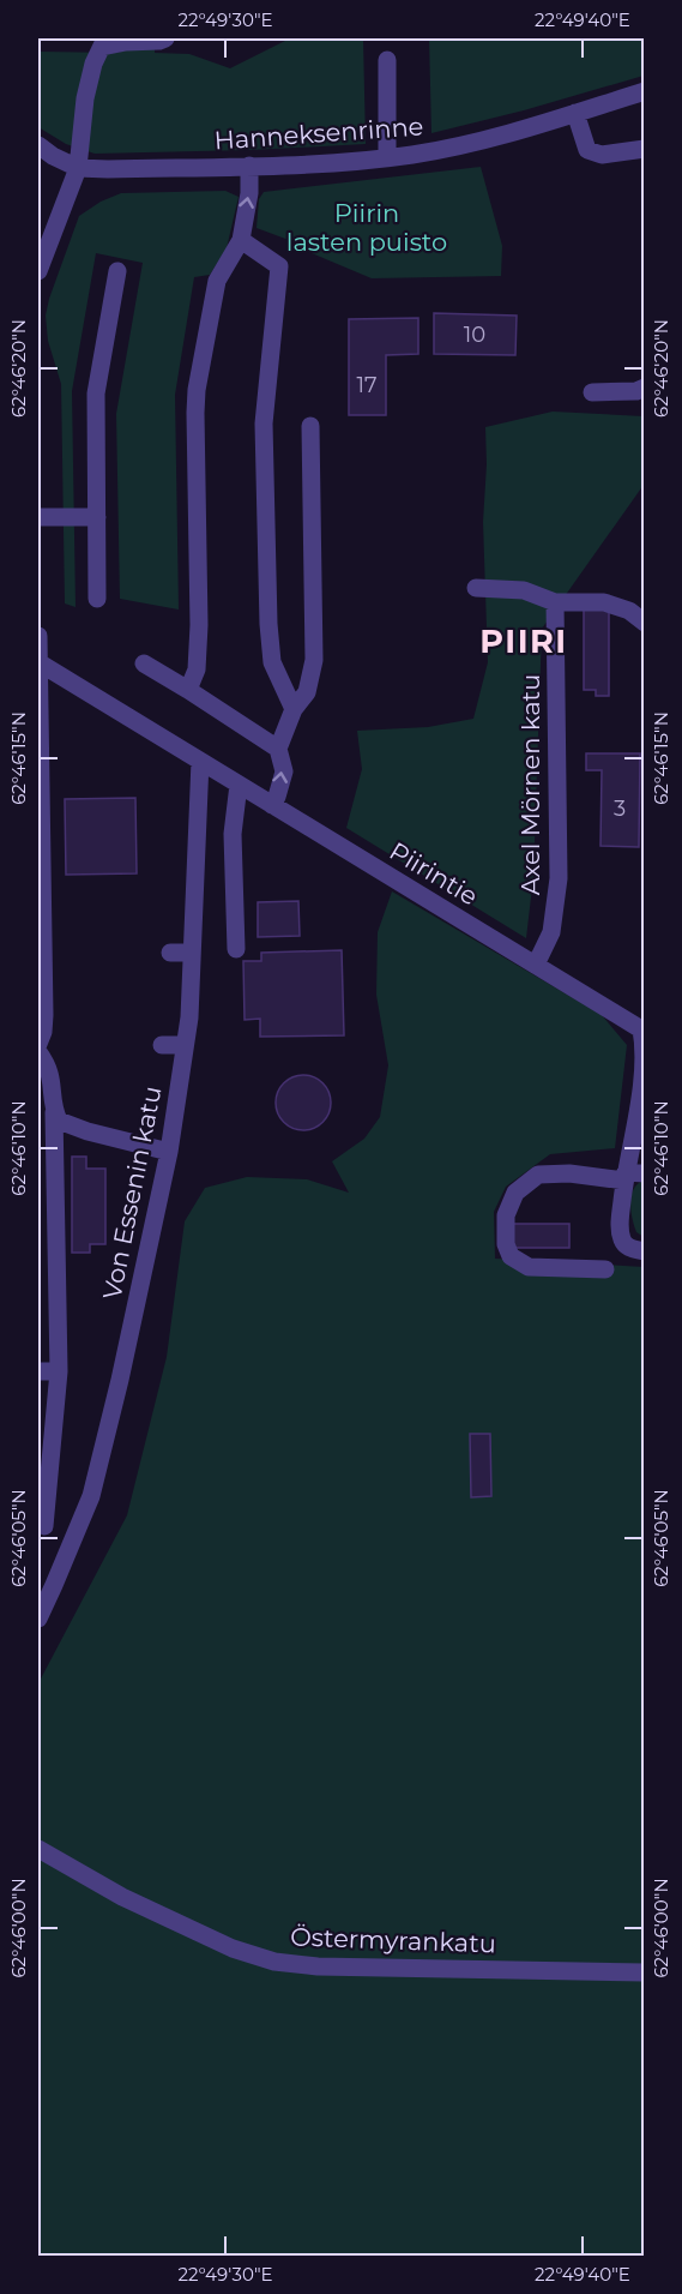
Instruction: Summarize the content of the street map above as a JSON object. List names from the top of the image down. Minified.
{"streets":{"street":["Hanneksenrinne","Axel Mörnen katu","Piirintie","Von Essenin katu","Östermyrankatu"]},"crossings":[["Axel Mörnen katu","Piirintie"],["Piirintie","Von Essenin katu"]],"districts":["PIIRI"],"parks":["Piirin lasten puisto"],"house_numbers":["10","17","3"],"coordinates":["22°49'30\"E","22°49'40\"E","62°46'20\"N","62°46'15\"N","62°46'10\"N","62°46'05\"N","62°46'00\"N"]}
